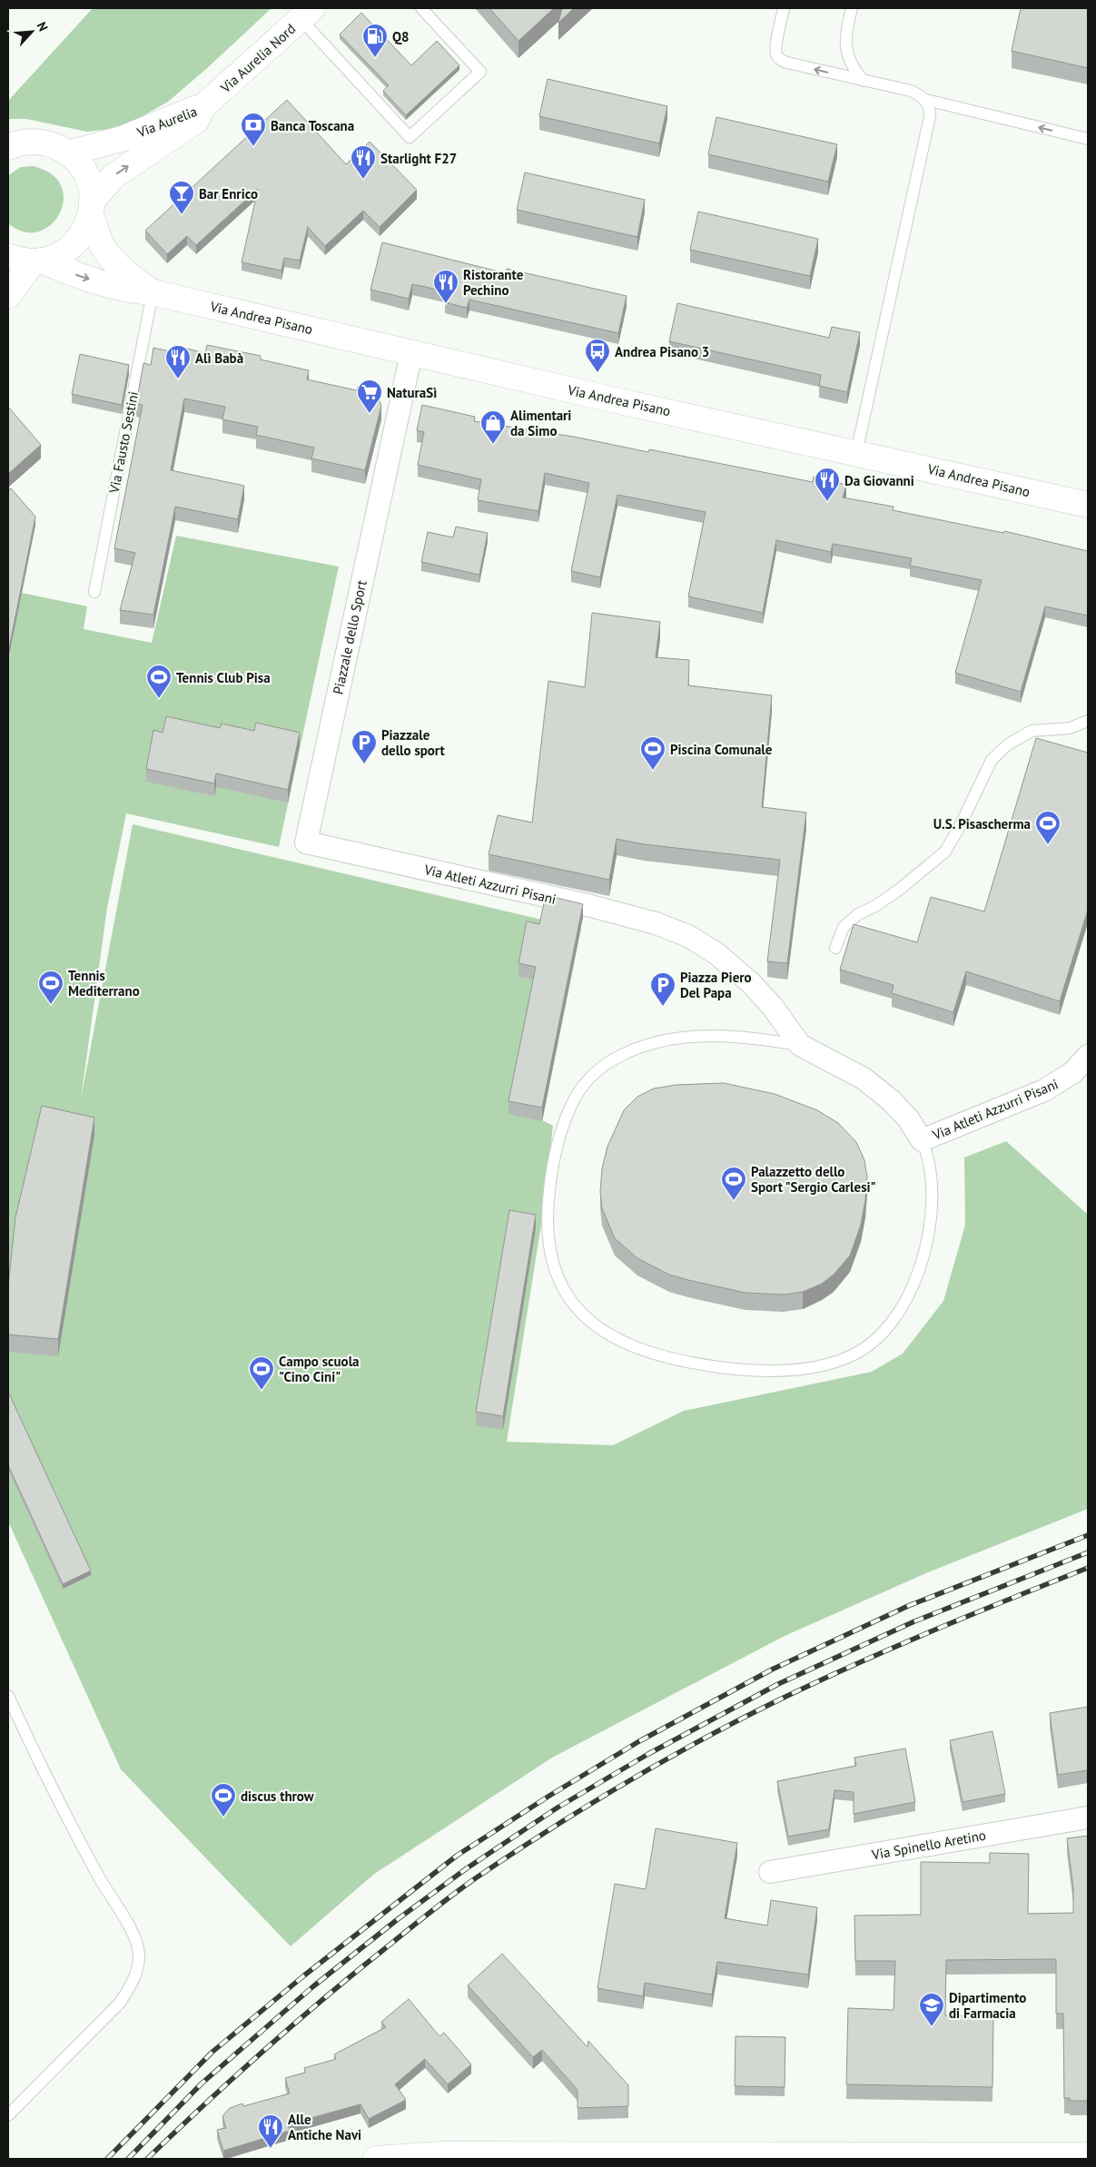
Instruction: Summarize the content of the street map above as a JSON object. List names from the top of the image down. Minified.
{"streets":{"main road":["Via Aurelia Nord","Via Aurelia","Via Andrea Pisano"],"street":["Piazzale dello Sport","Via Atleti Azzurri Pisani","Via Spinello Aretino"],"lane":["Via Fausto Sestini"]},"crossings":[["Via Aurelia Nord","Via Aurelia"],["Via Aurelia","Via Andrea Pisano"],["Via Andrea Pisano","Via Fausto Sestini"],["Via Andrea Pisano","Piazzale dello Sport"],["Piazzale dello Sport","Via Atleti Azzurri Pisani"]],"places":{"fuel station":["Q8"],"bank":["Banca Toscana"],"restaurant":["Starlight F27","Ristorante Pechino","Alì Babà","Da Giovanni","Alle Antiche Navi"],"bar":["Bar Enrico"],"bus stop":["Andrea Pisano 3"],"supermarket":["NaturaSì"],"shop":["Alimentari da Simo"],"sports":["Tennis Club Pisa","Piscina Comunale","U.S. Pisascherma","Tennis Mediterrano","Palazzetto dello Sport \"Sergio Carlesi\"","Campo scuola \"Cino Cini\"","discus throw"],"parking":["Piazzale dello sport","Piazza Piero Del Papa"],"school or university":["Dipartimento di Farmacia"]},"north":"top right"}
